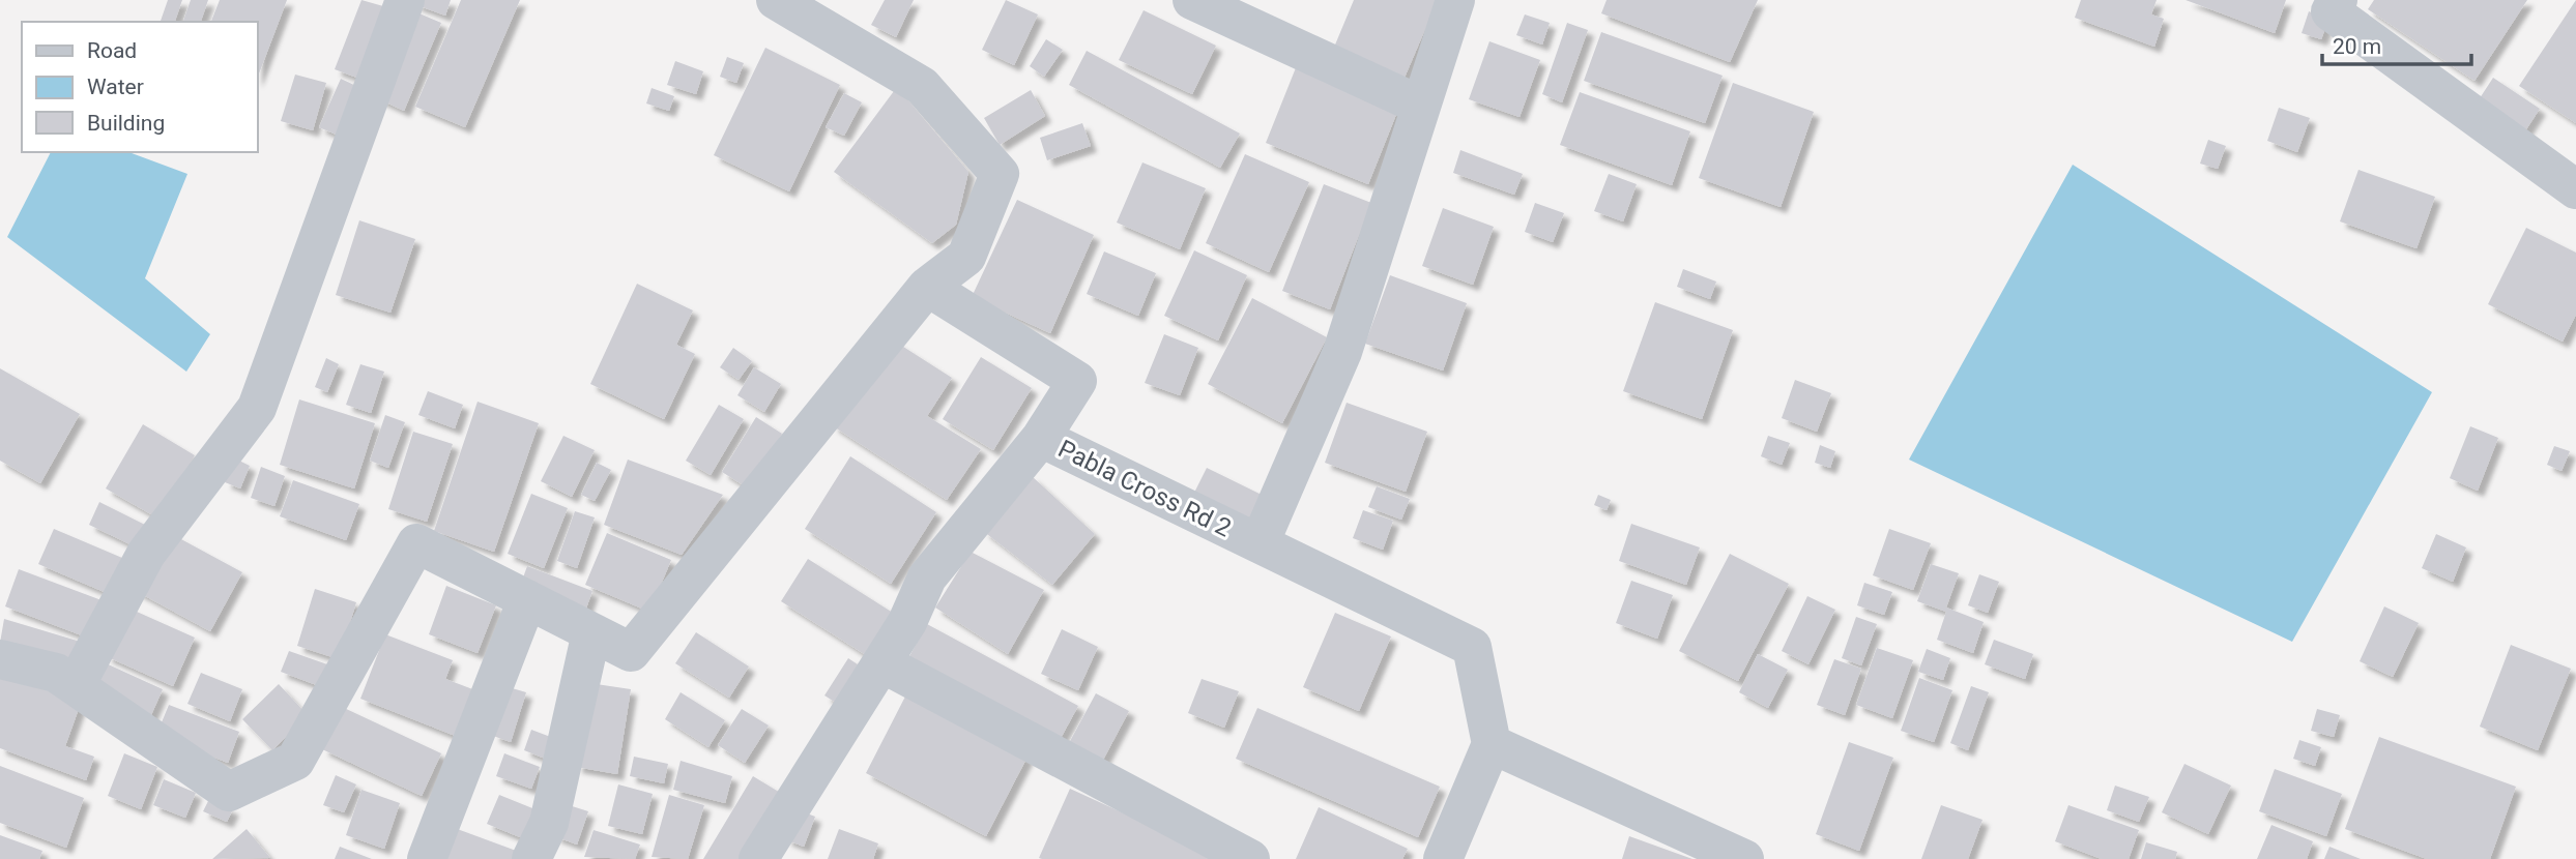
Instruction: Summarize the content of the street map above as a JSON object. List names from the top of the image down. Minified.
{"streets":{"street":["Pabla Cross Rd 2"]},"legend":["Road","Water","Building"],"scale_bar":"20 m"}
